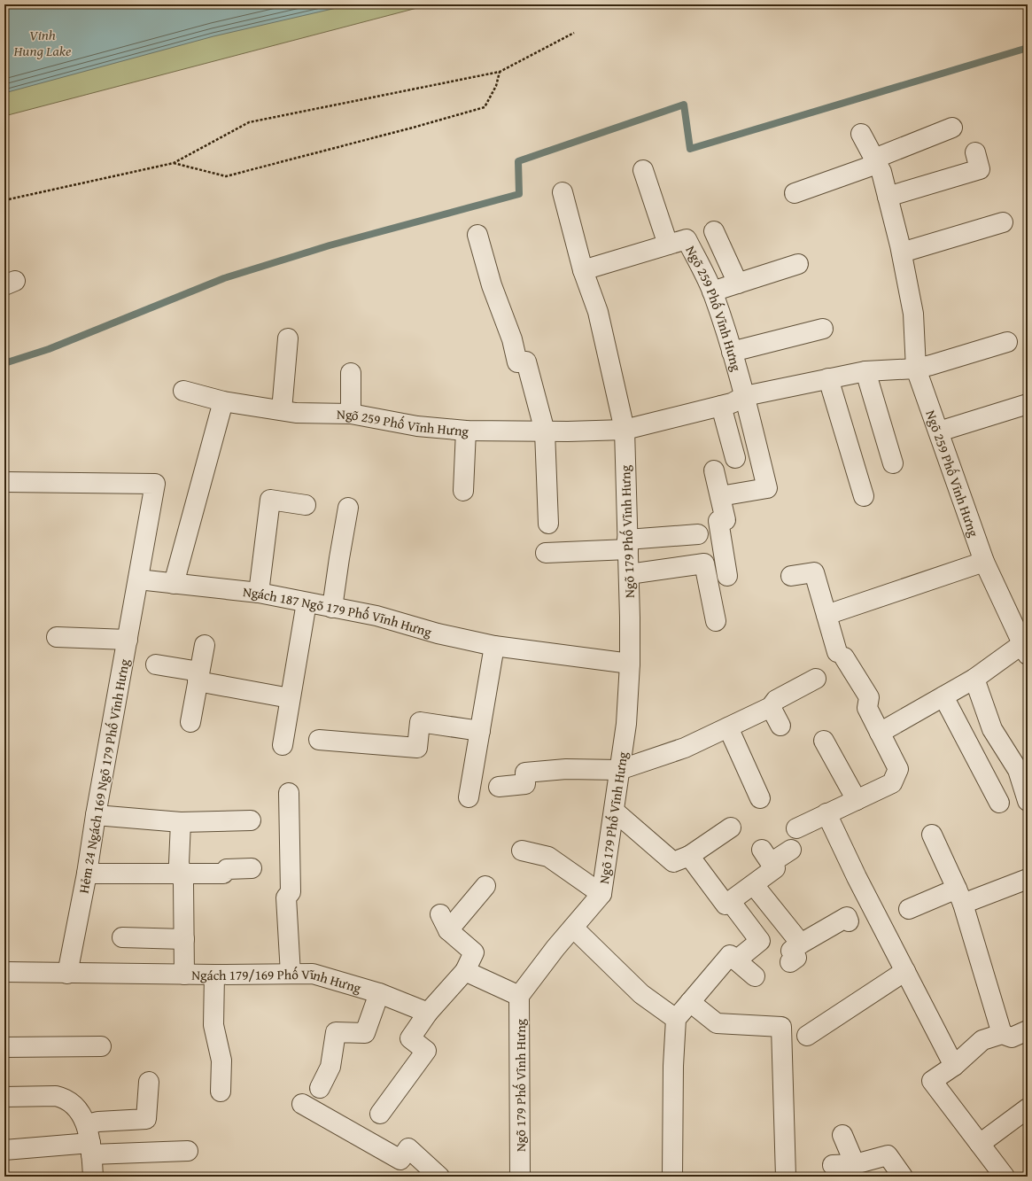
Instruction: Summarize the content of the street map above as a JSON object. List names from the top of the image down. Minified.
{"streets":{"street":["Ngõ 259 Phố Vĩnh Hưng","Ngõ 179 Phố Vĩnh Hưng","Ngách 187 Ngõ 179 Phố Vĩnh Hưng","Hẻm 24 Ngách 169 Ngõ 179 Phố Vĩnh Hưng","Ngách 179/169 Phố Vĩnh Hưng"]},"crossings":[["Ngõ 259 Phố Vĩnh Hưng","Ngõ 179 Phố Vĩnh Hưng"],["Ngõ 179 Phố Vĩnh Hưng","Ngách 187 Ngõ 179 Phố Vĩnh Hưng"],["Ngách 187 Ngõ 179 Phố Vĩnh Hưng","Hẻm 24 Ngách 169 Ngõ 179 Phố Vĩnh Hưng"],["Hẻm 24 Ngách 169 Ngõ 179 Phố Vĩnh Hưng","Ngách 179/169 Phố Vĩnh Hưng"]],"water":["Vinh Hung Lake"]}
